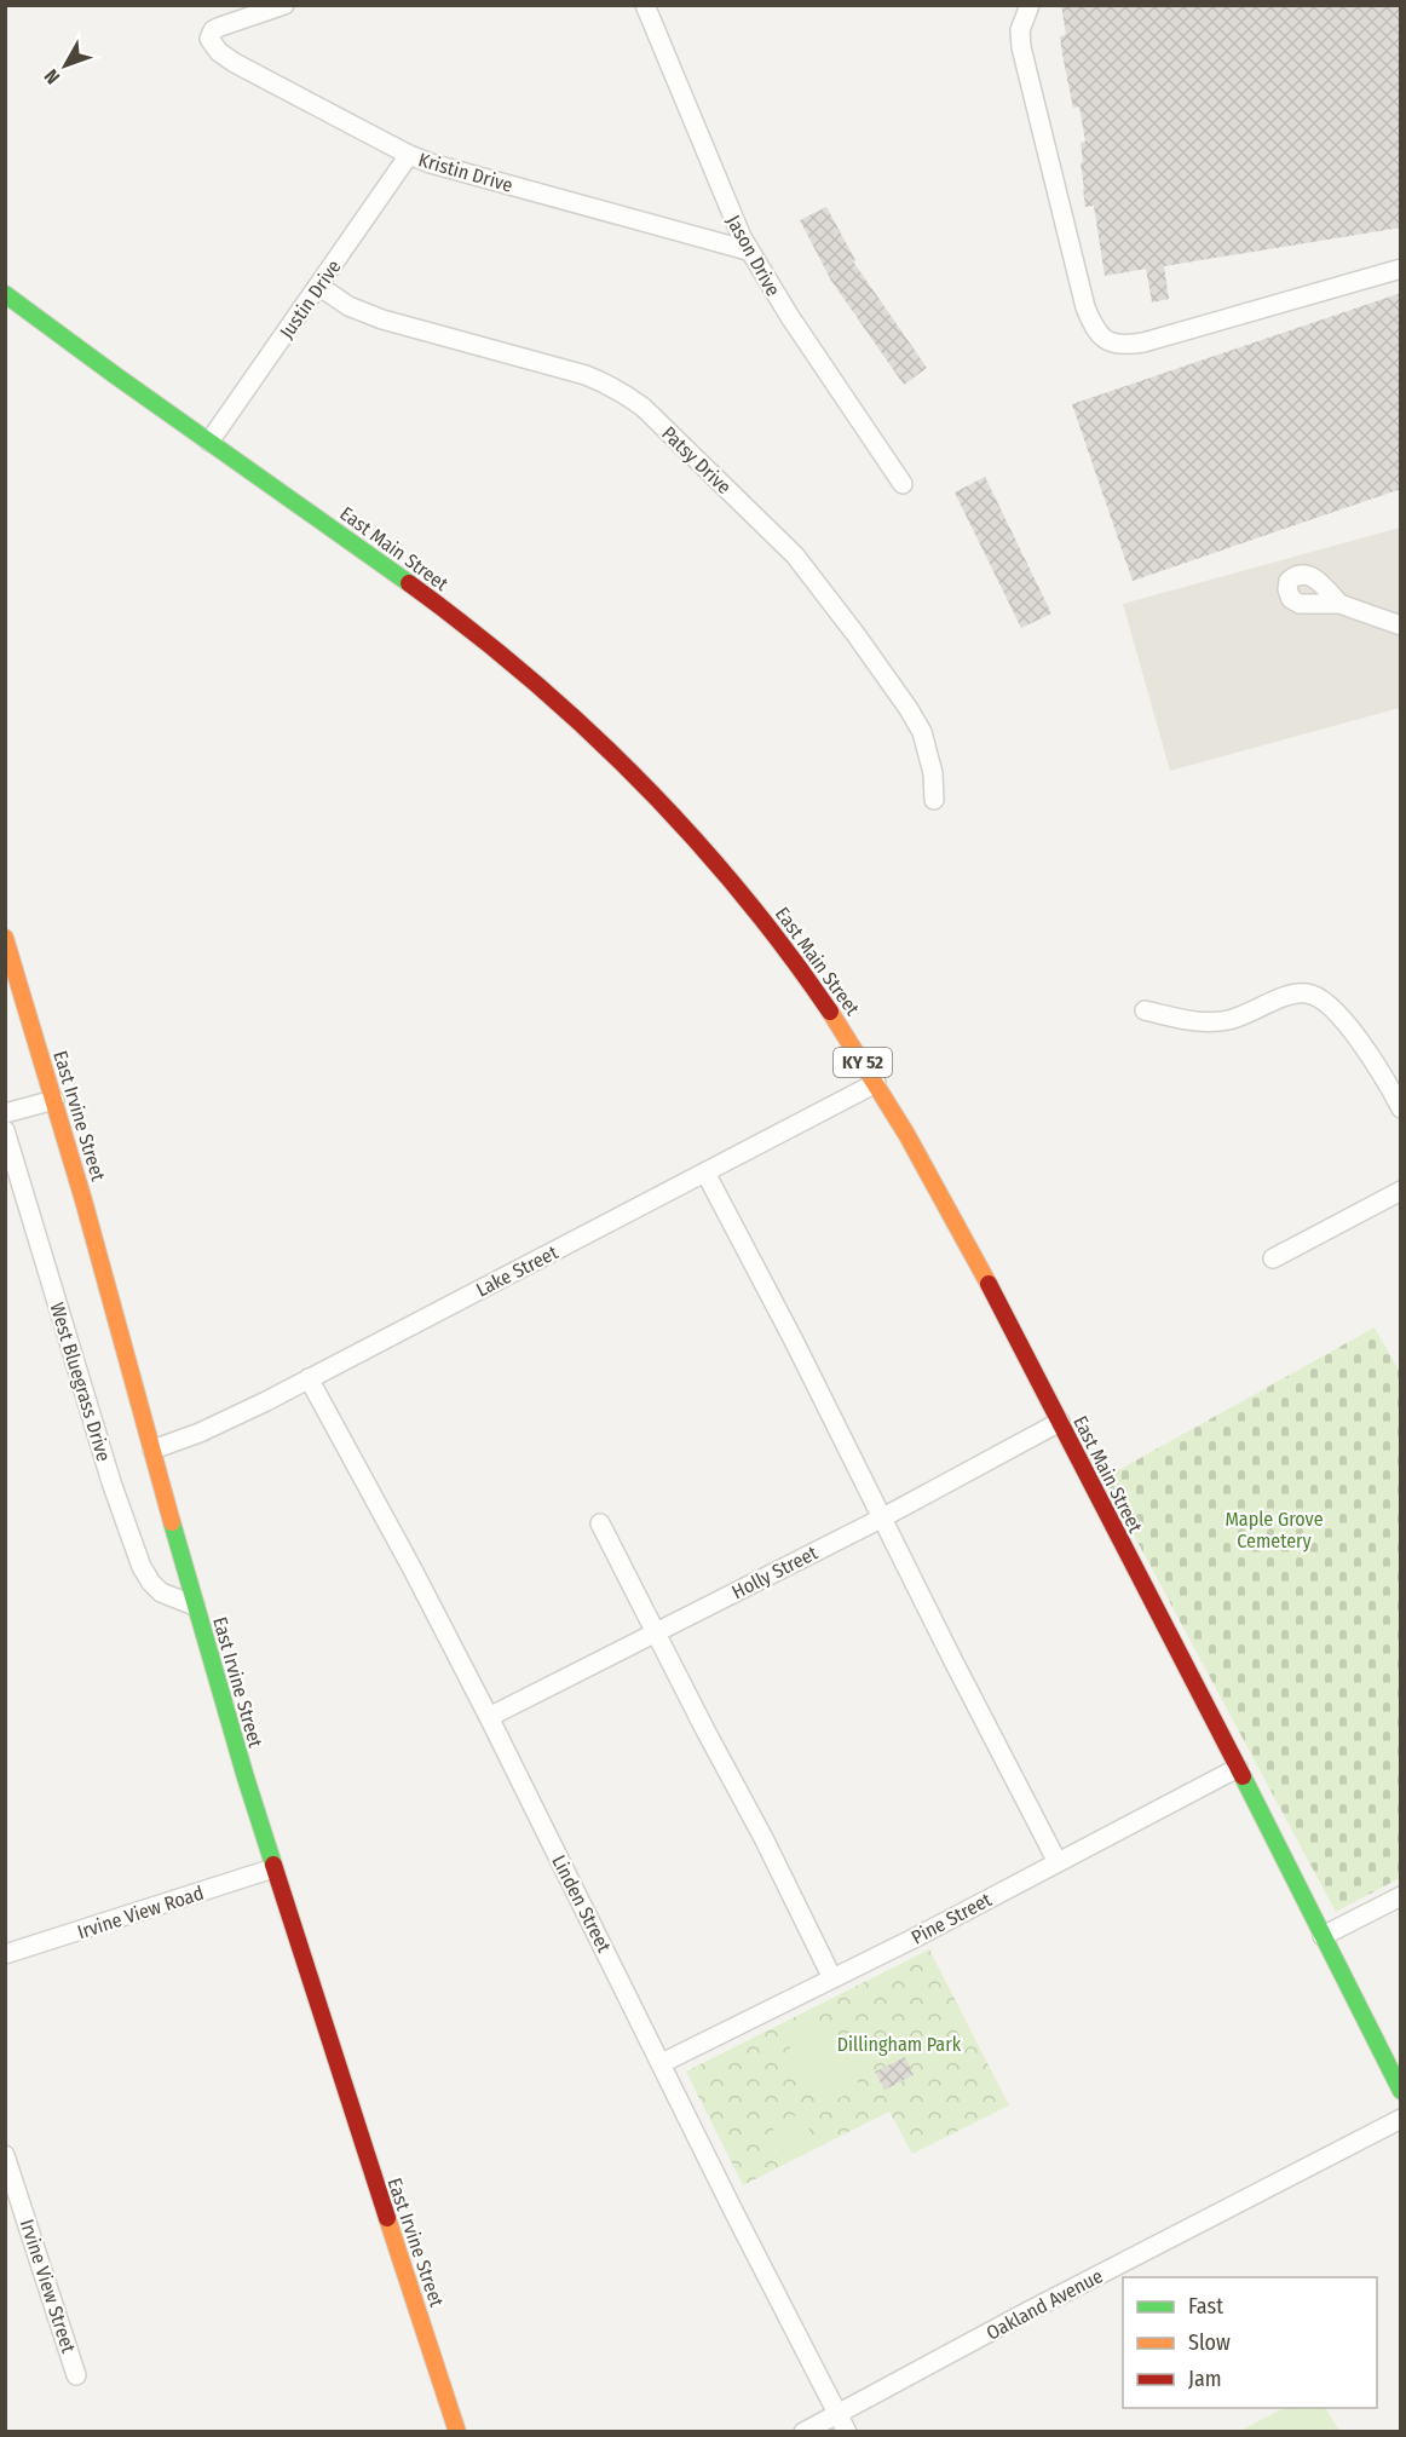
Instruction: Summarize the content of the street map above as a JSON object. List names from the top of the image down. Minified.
{"streets":{"main road":["East Main Street","KY 52","East Irvine Street"],"street":["Kristin Drive","Jason Drive","Justin Drive","Patsy Drive","Lake Street","West Bluegrass Drive","Holly Street","Linden Street","Irvine View Road","Pine Street","Irvine View Street","Oakland Avenue"]},"crossings":[["Kristin Drive","Jason Drive"],["Kristin Drive","Justin Drive"],["Justin Drive","Patsy Drive"],["Justin Drive","East Main Street"],["East Main Street","Lake Street"],["East Main Street","Holly Street"],["East Main Street","Pine Street"],["East Irvine Street","Lake Street"],["East Irvine Street","West Bluegrass Drive"],["East Irvine Street","Irvine View Road"],["Lake Street","Linden Street"],["Holly Street","Linden Street"],["Linden Street","Pine Street"],["Linden Street","Oakland Avenue"]],"parks":["Maple Grove Cemetery","Dillingham Park"],"legend":["Fast","Slow","Jam"],"north":"bottom left"}
